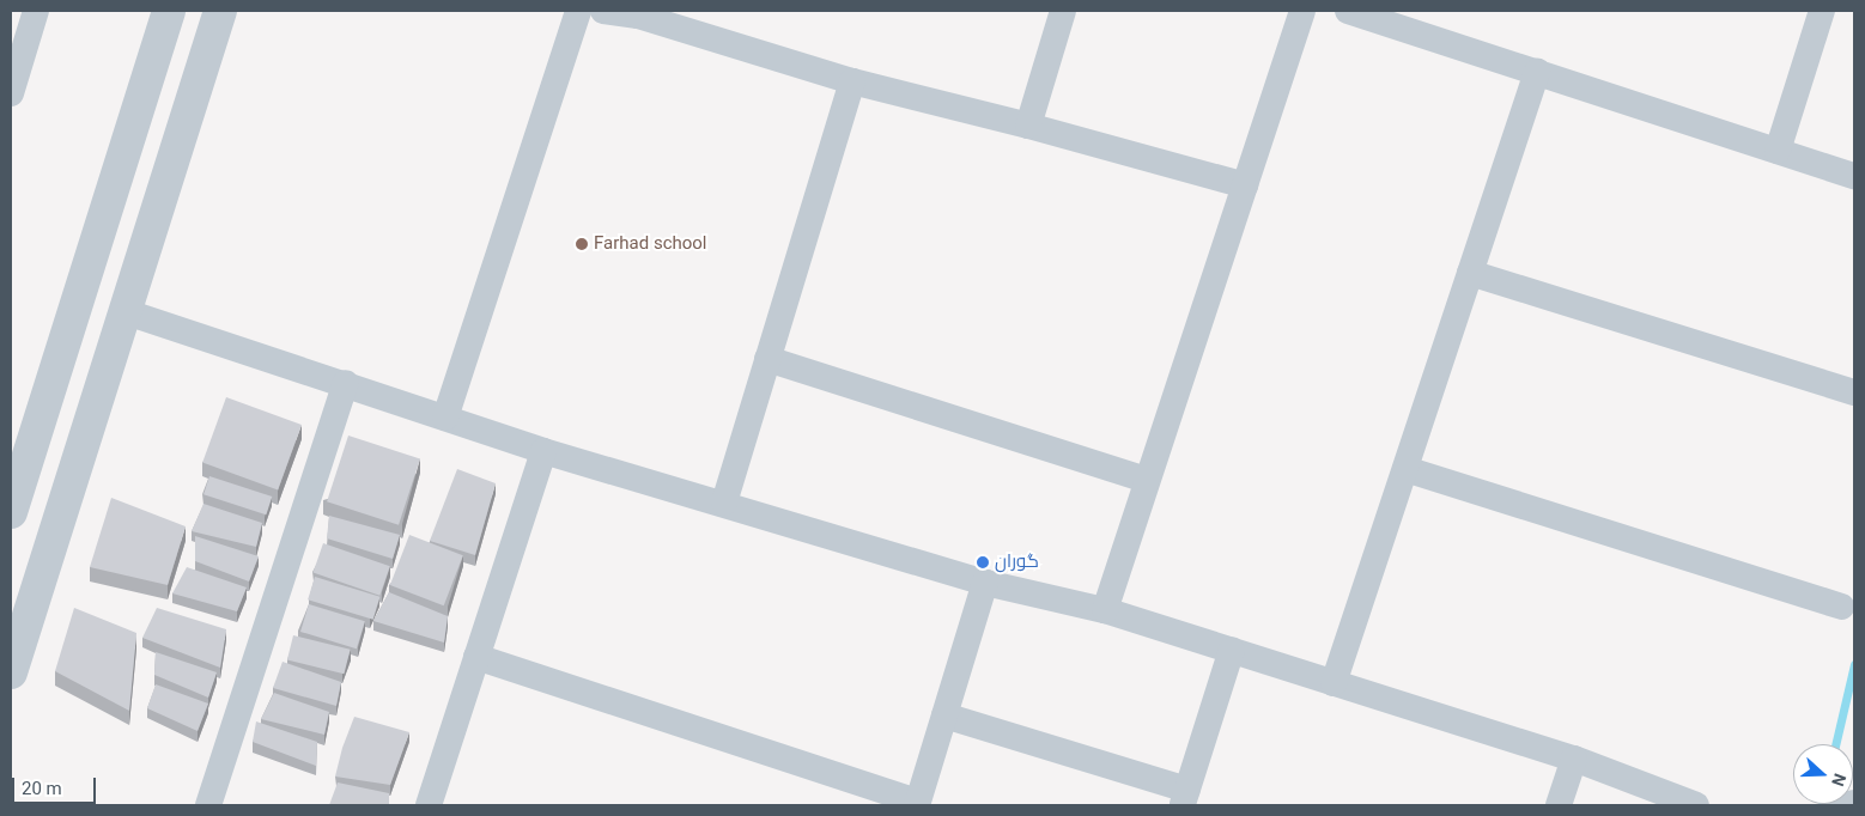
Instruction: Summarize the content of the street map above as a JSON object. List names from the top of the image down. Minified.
{"places":["Farhad school","گوران"],"scale_bar":"20 m","north":"right"}
